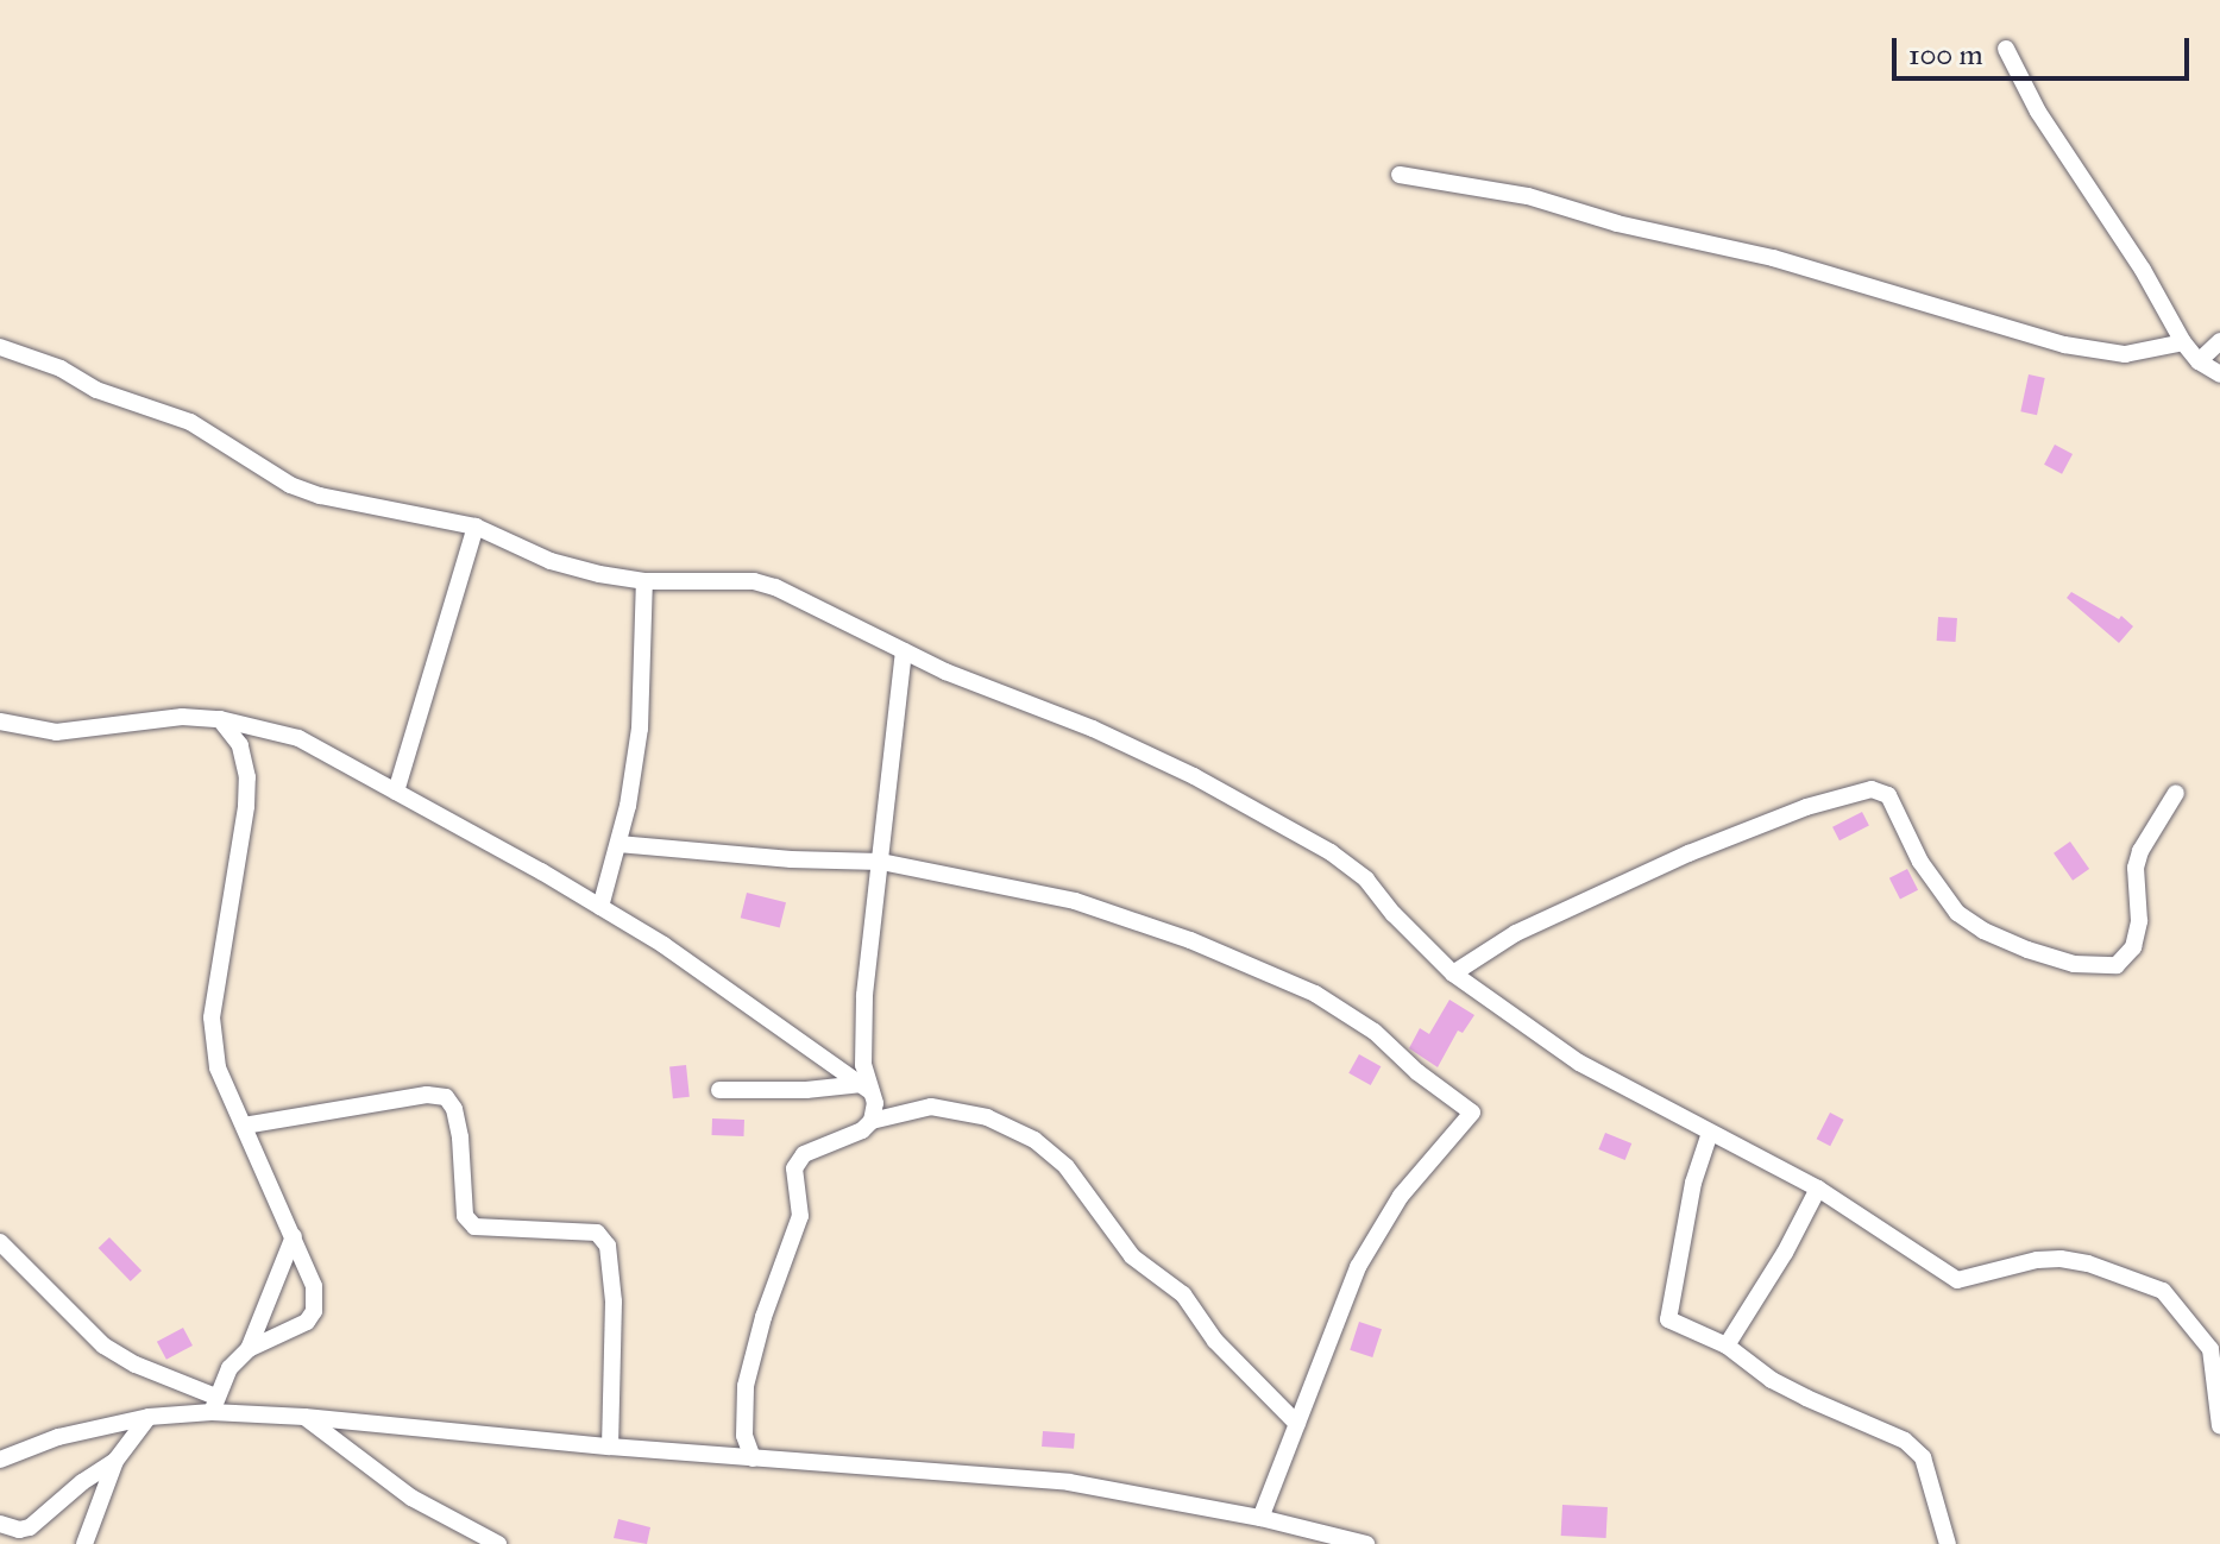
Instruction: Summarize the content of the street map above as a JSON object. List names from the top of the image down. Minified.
{"scale_bar":"100 m"}
